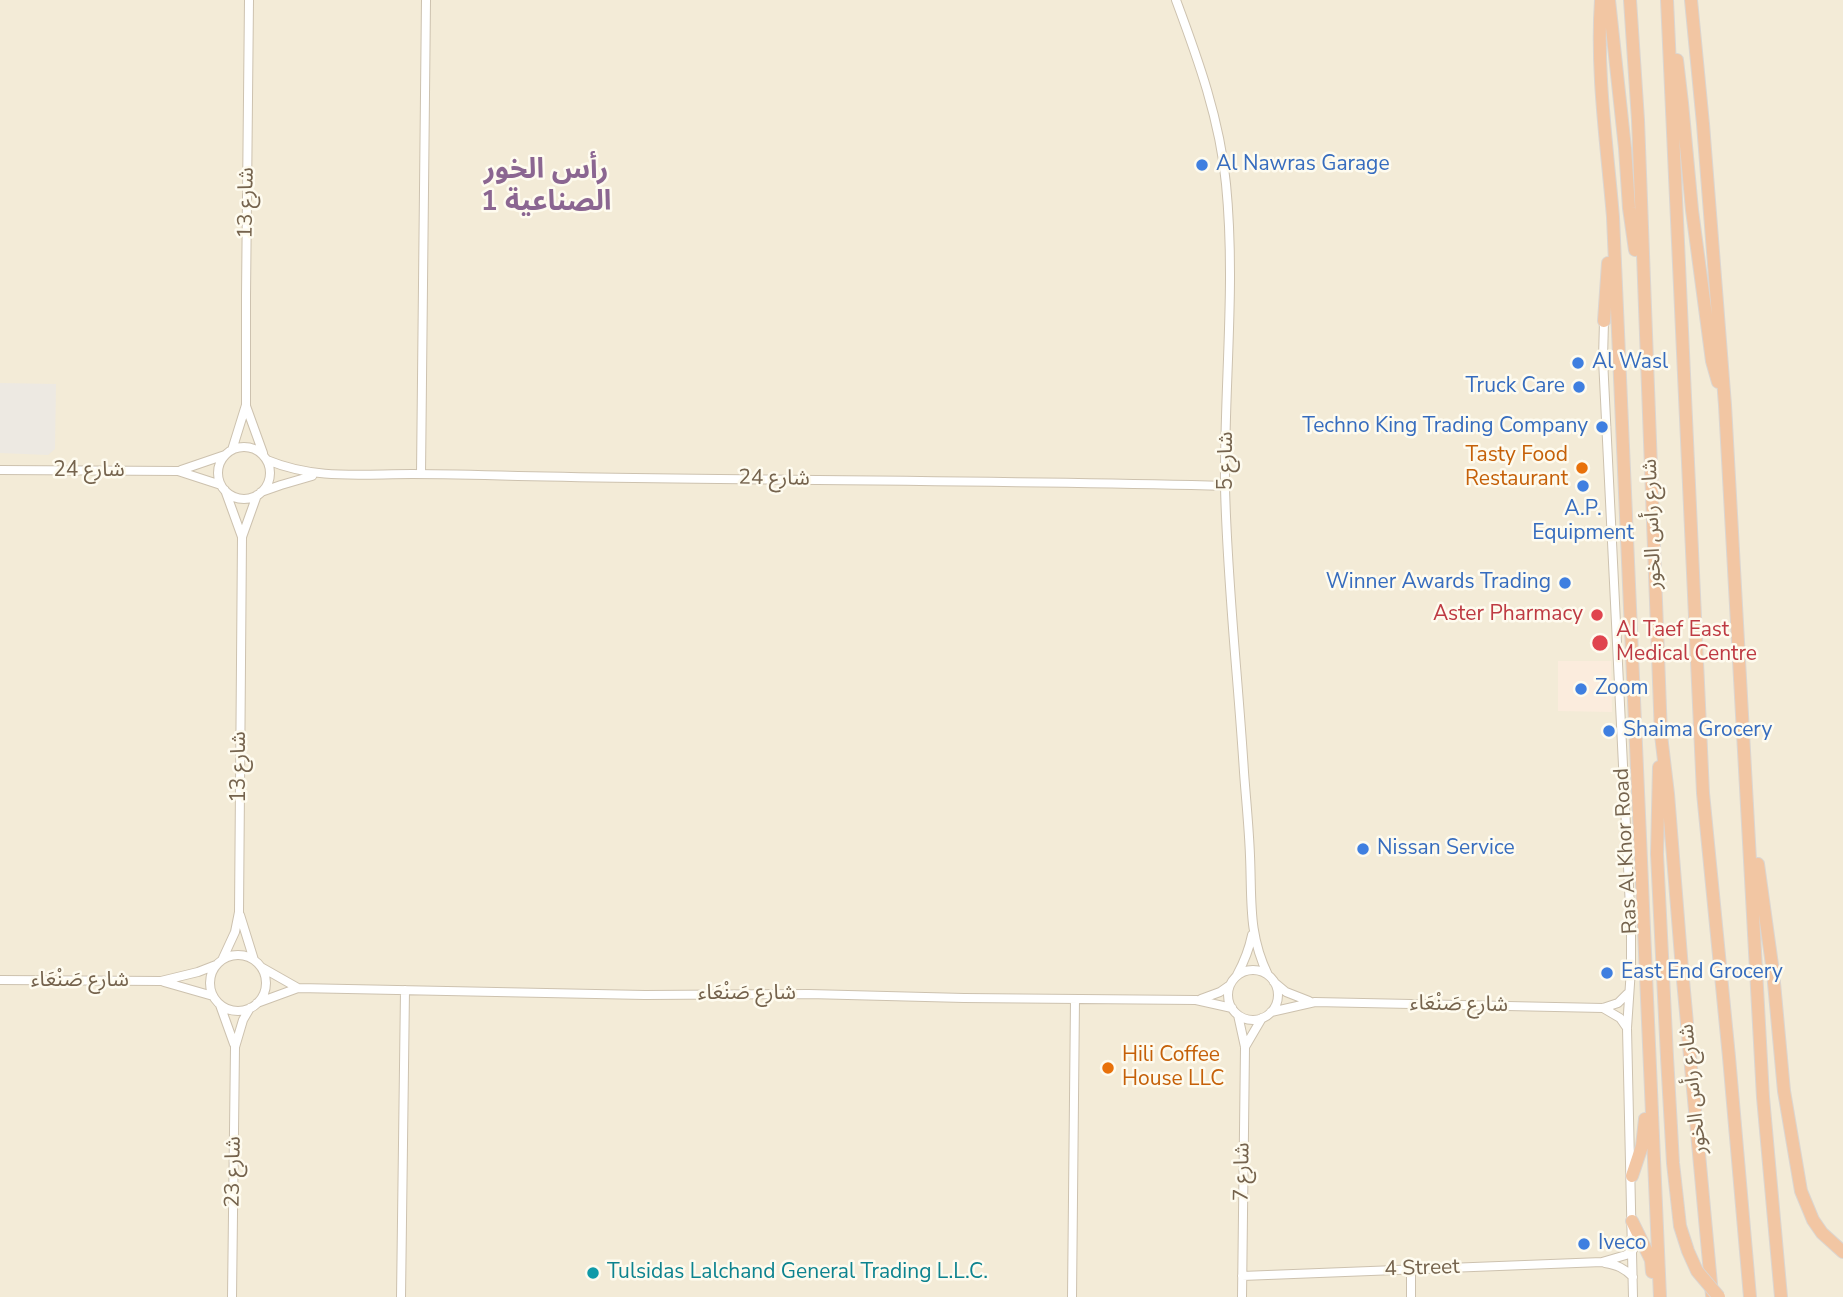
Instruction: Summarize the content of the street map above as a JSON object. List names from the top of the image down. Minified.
{"streets":{"highway":["شارع رأس الخور"],"street":["شارع 13","شارع 5","شارع 24","Ras Al Khor Road","شارع صَنْعَاء","شارع 23","شارع 7","4 Street"]},"crossings":[["شارع 13","شارع 24"],["شارع 13","شارع صَنْعَاء"],["شارع 13","شارع 23"],["شارع 5","شارع 24"],["شارع 5","شارع صَنْعَاء"],["شارع 5","شارع 7"],["Ras Al Khor Road","4 Street"],["شارع صَنْعَاء","شارع 23"],["شارع صَنْعَاء","شارع 7"],["شارع 7","4 Street"]],"districts":["رأس الخور الصناعية 1"],"places":["Al Nawras Garage","Al Wasl","Truck Care","Techno King Trading Company","Tasty Food Restaurant","A.P. Equipment","Winner Awards Trading","Aster Pharmacy","Al Taef East Medical Centre","Zoom","Shaima Grocery","Nissan Service","East End Grocery","Hili Coffee House LLC","Iveco","Tulsidas Lalchand General Trading L.L.C."]}
